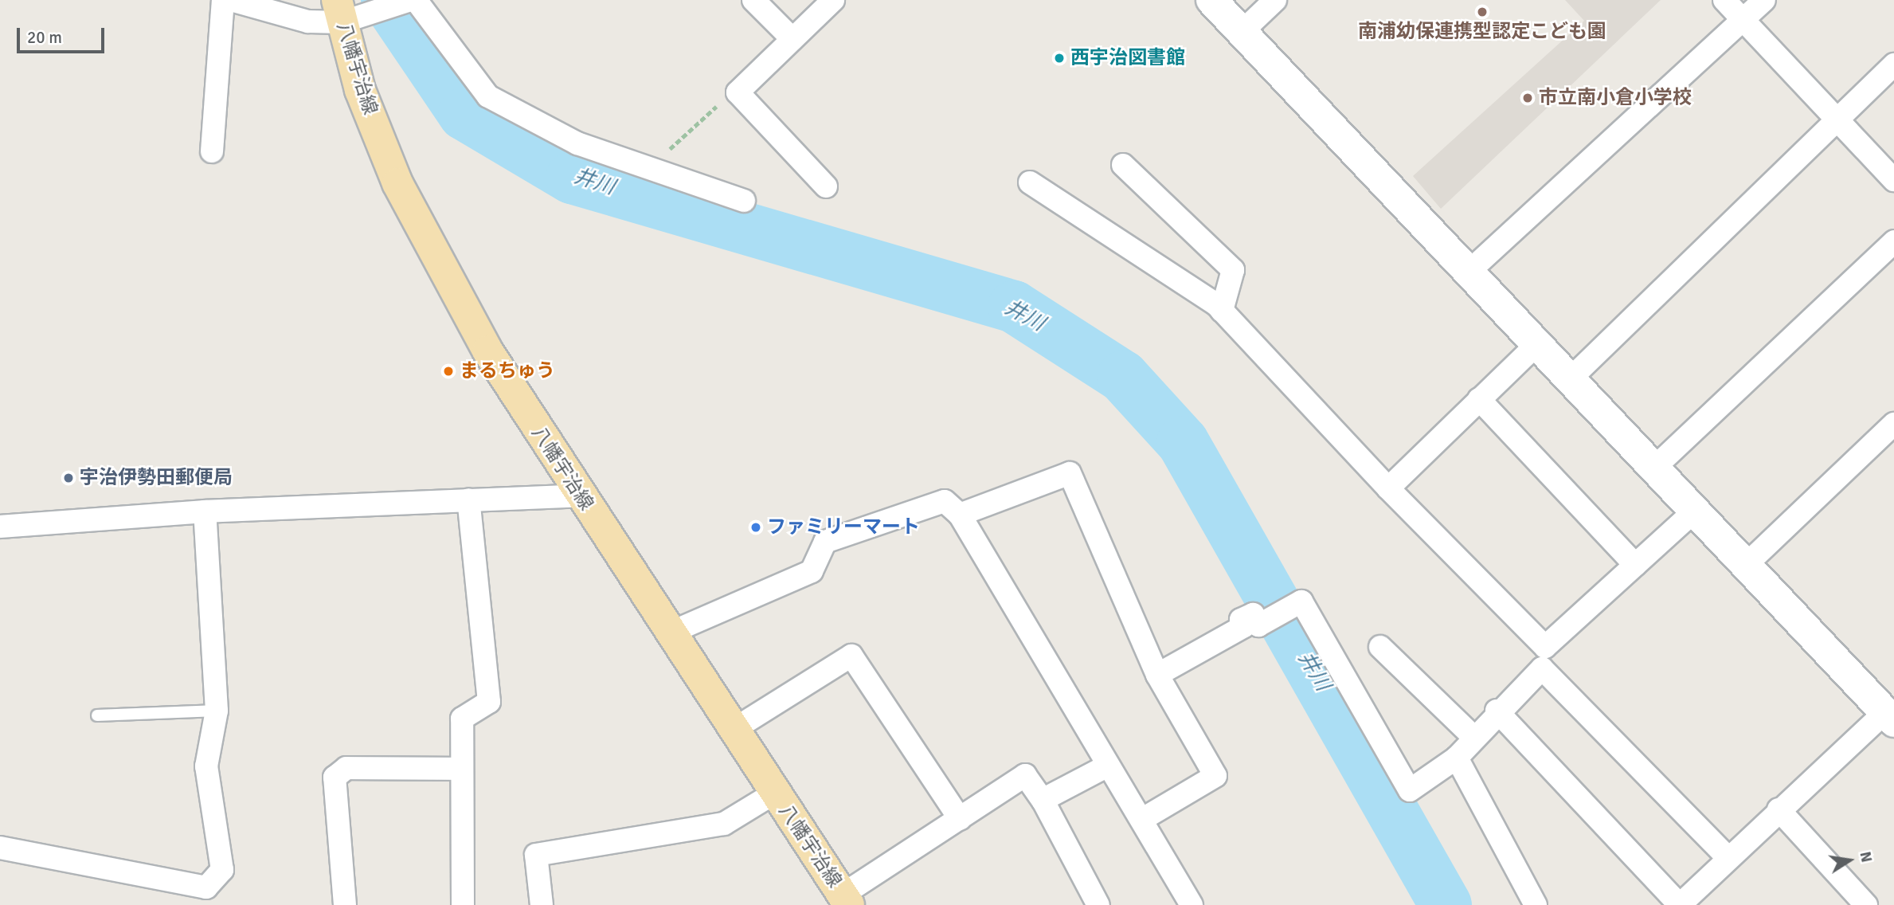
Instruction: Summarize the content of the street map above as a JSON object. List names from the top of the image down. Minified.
{"streets":{"main road":["八幡宇治線"]},"water":["井川"],"places":["南浦幼保連携型認定こども園","西宇治図書館","市立南小倉小学校","まるちゅう","宇治伊勢田郵便局","ファミリーマート"],"scale_bar":"20 m","north":"right"}
